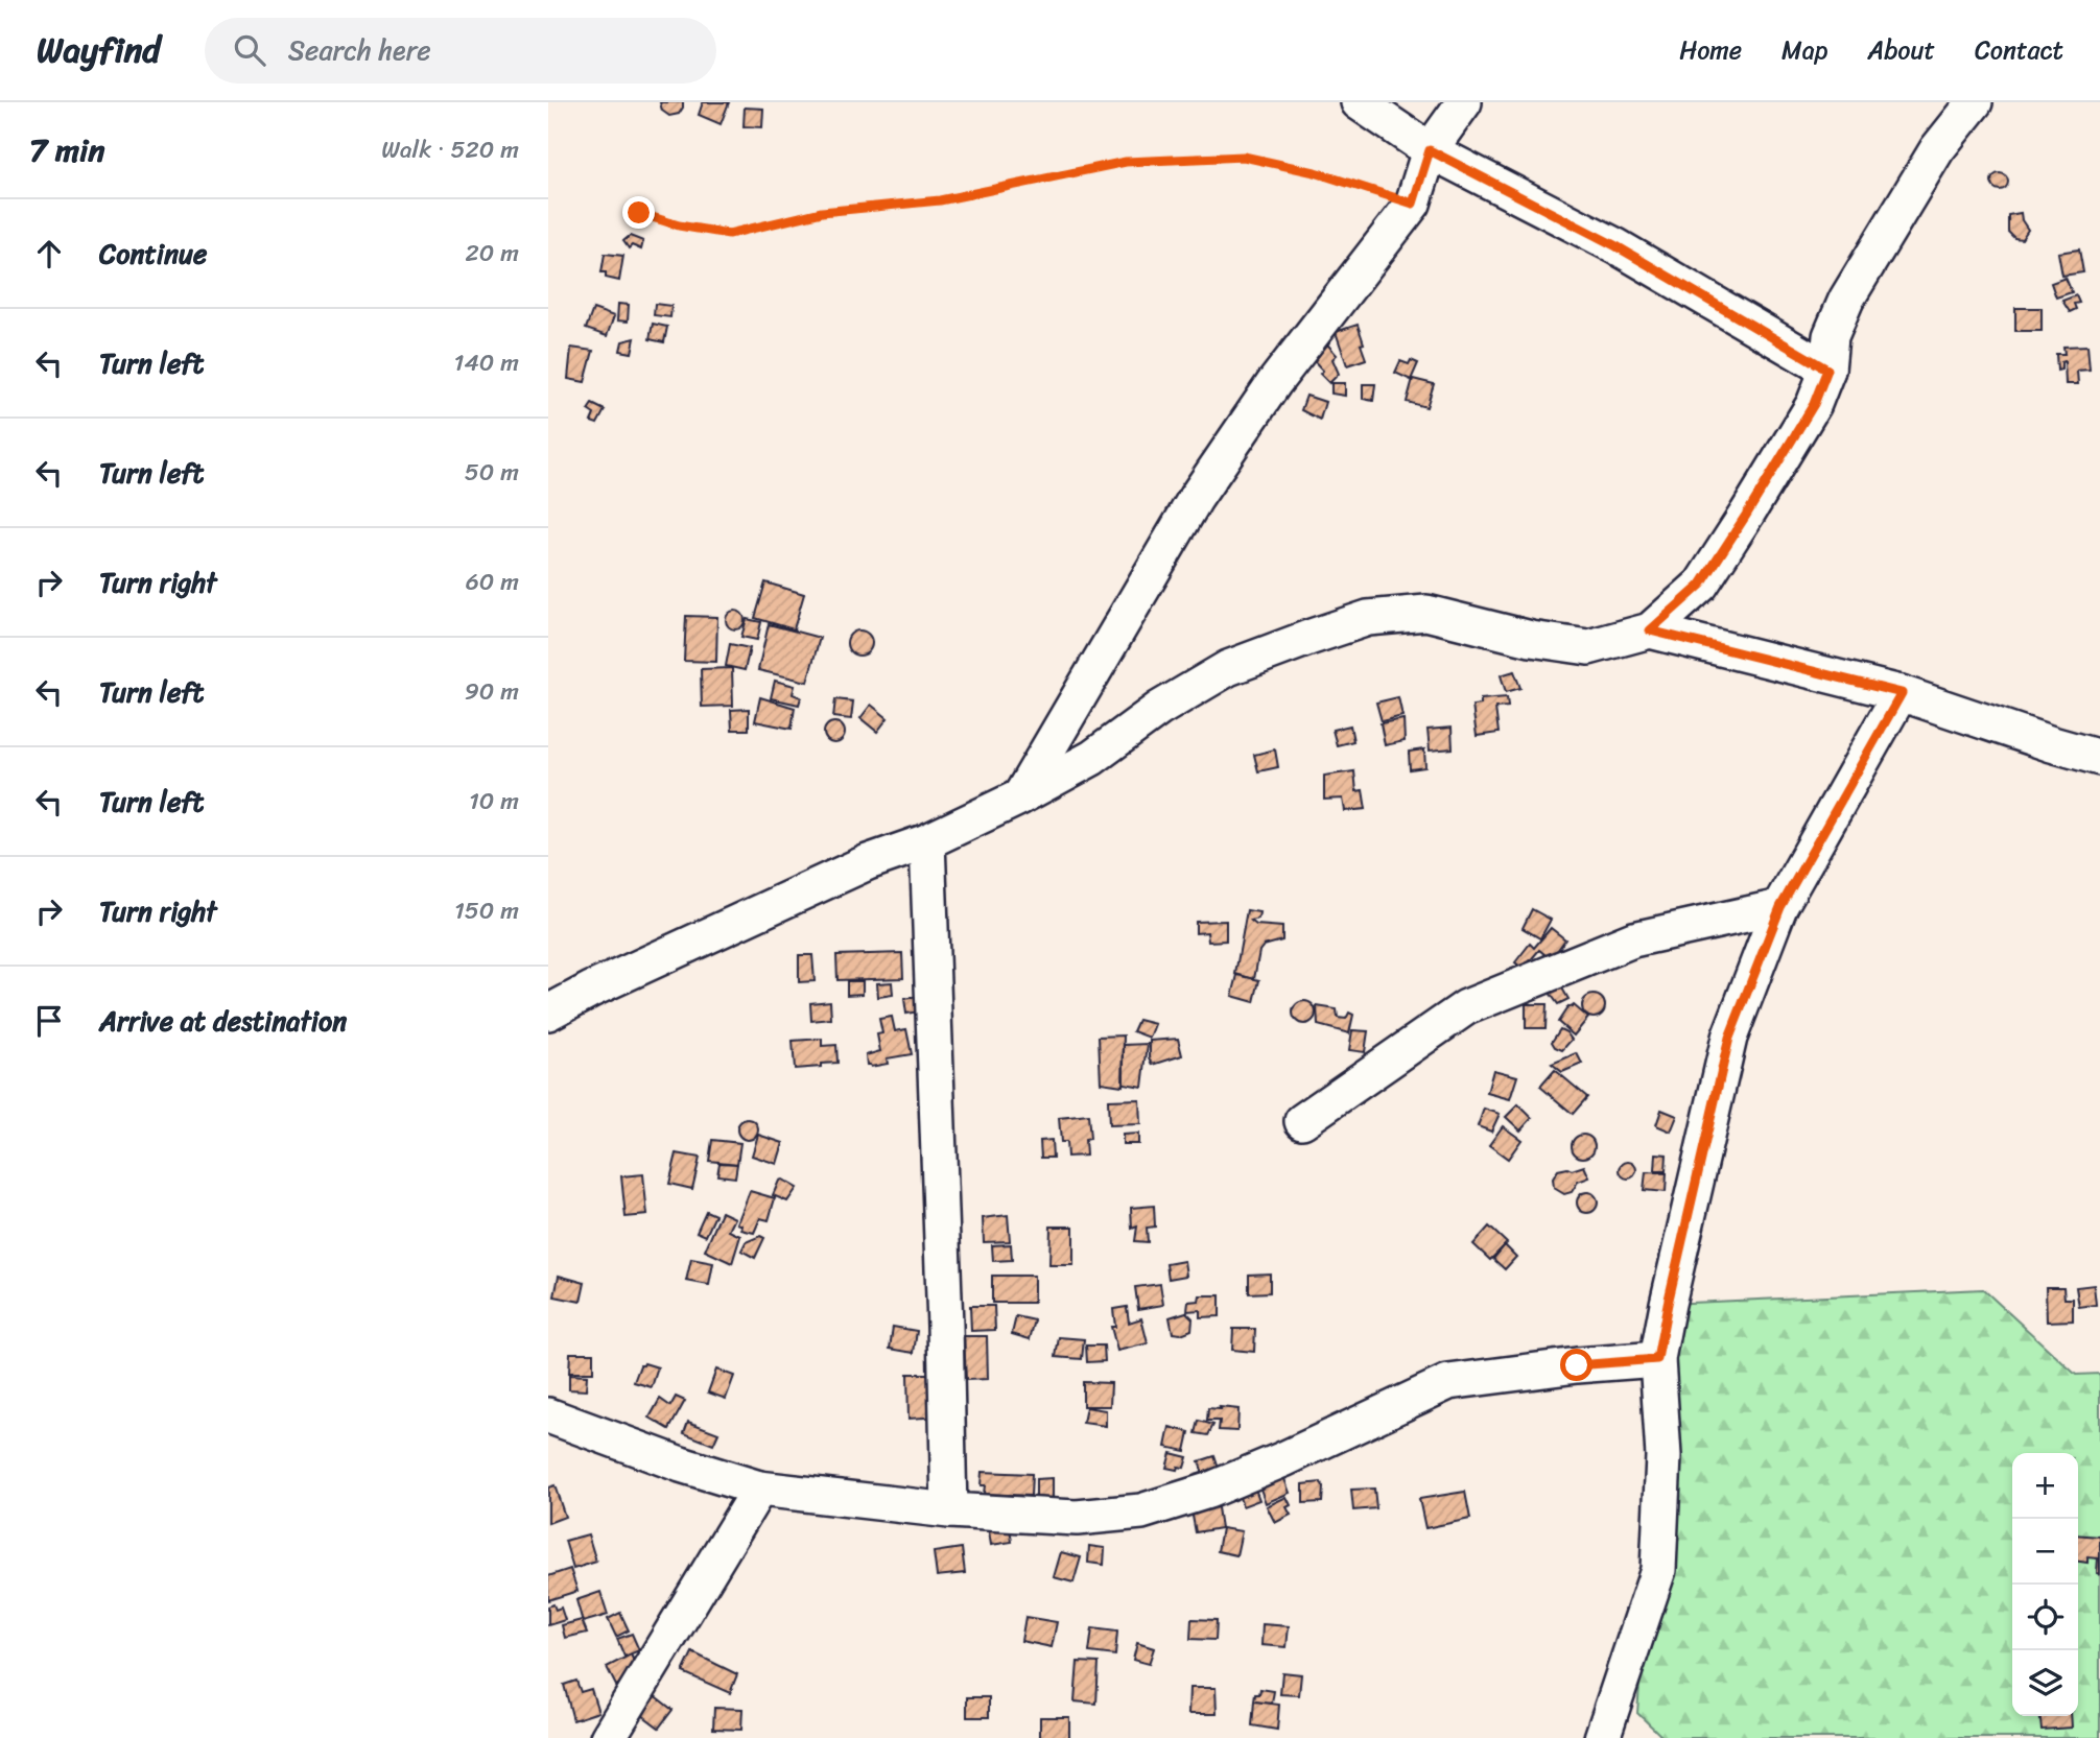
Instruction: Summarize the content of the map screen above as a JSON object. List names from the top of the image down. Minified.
{"page":{"header":"Wayfind","search":"Search here","nav":["Home","Map","About","Contact"],"heading":["7 min","Walk · 520 m"],"list":[["Continue","20 m"],["Turn left","140 m"],["Turn left","50 m"],["Turn right","60 m"],["Turn left","90 m"],["Turn left","10 m"],["Turn right","150 m"],"Arrive at destination"],"map_buttons":["+","−"]}}
